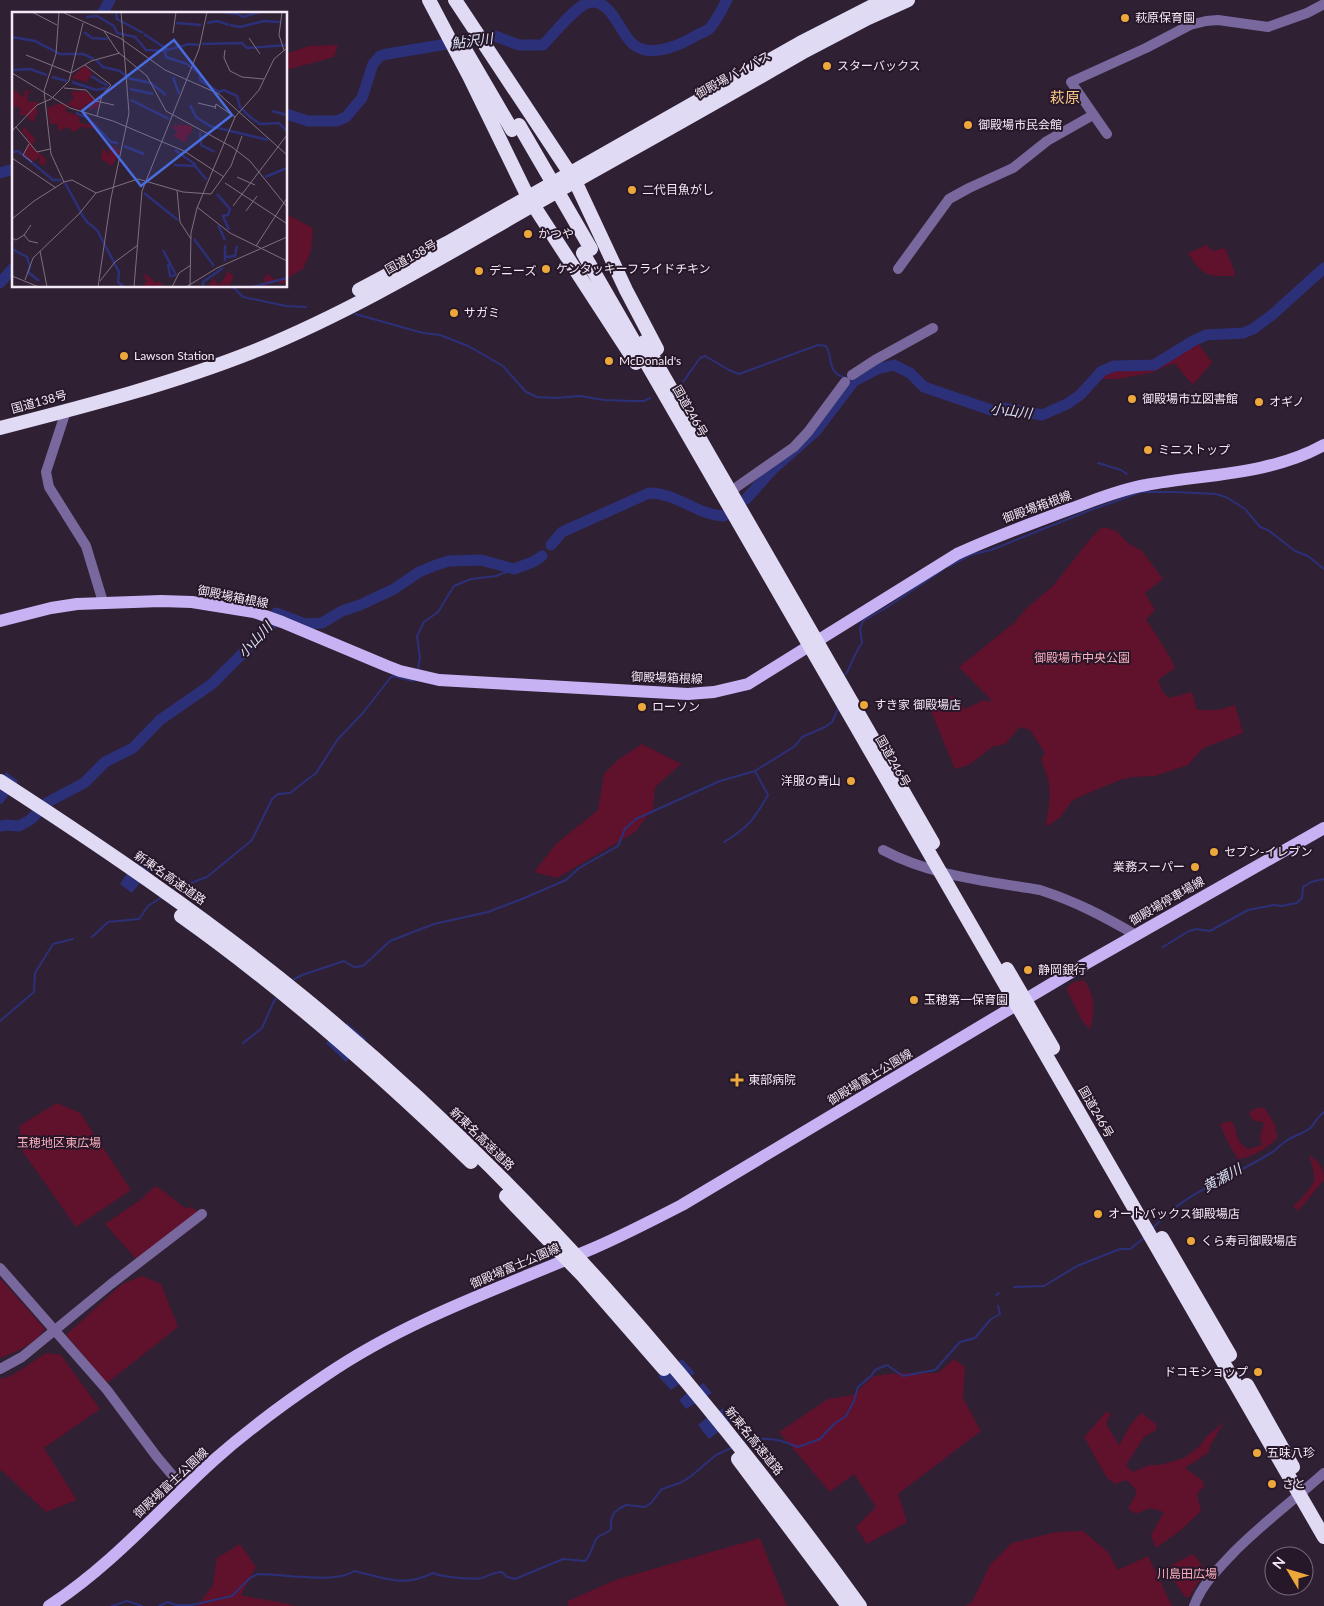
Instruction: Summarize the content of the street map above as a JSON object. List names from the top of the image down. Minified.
{"streets":{"highway":["御殿場バイパス","国道138号","国道246号","新東名高速道路"],"main road":["御殿場箱根線","御殿場停車場線","御殿場富士公園線"]},"crossings":[["御殿場バイパス","国道138号"],["国道246号","御殿場箱根線"],["国道246号","御殿場停車場線"],["国道246号","御殿場富士公園線"],["御殿場停車場線","御殿場富士公園線"]],"districts":["萩原"],"water":["鮎沢川","小山川","黄瀬川"],"parks":["御殿場市中央公園","玉穂地区東広場","川島田広場"],"places":{"other":["萩原保育園","スターバックス","御殿場市民会館","二代目魚がし","かつや","ケンタッキーフライドチキン","デニーズ","サガミ","Lawson Station","McDonald's","御殿場市立図書館","オギノ","ミニストップ","すき家 御殿場店","ローソン","洋服の青山","セブン-イレブン","業務スーパー","静岡銀行","玉穂第一保育園","オートバックス御殿場店","くら寿司御殿場店","ドコモショップ","五味八珍","さと"],"health":["東部病院"]},"north":"top left"}
